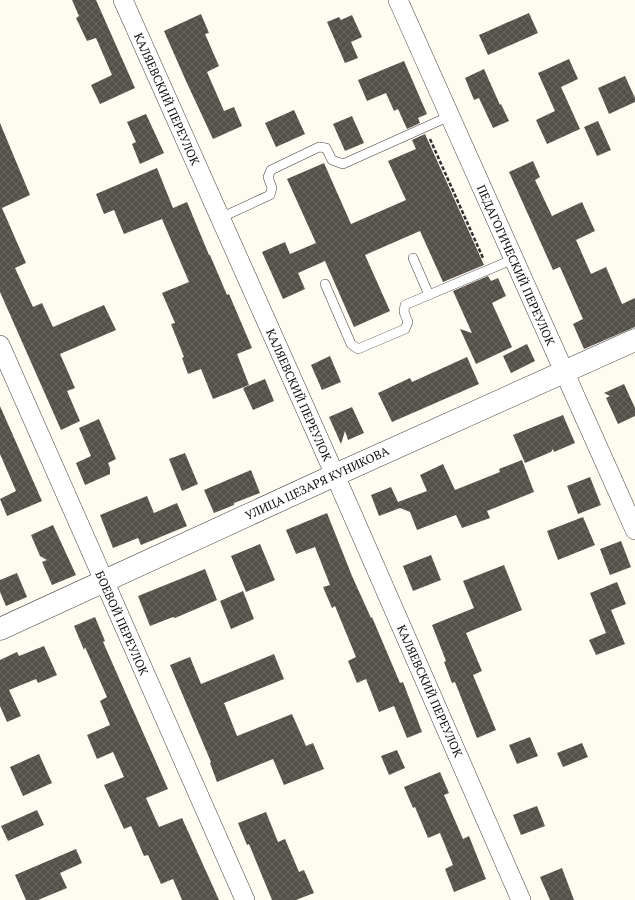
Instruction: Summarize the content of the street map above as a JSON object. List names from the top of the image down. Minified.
{"streets":{"street":["КАЛЯЕВСКИЙ ПЕРЕУЛОК","ПЕДАГОГИЧЕСКИЙ ПЕРЕУЛОК","УЛИЦА ЦЕЗАРЯ КУНИКОВА","БОЕВОЙ ПЕРЕУЛОК"]},"crossings":[["КАЛЯЕВСКИЙ ПЕРЕУЛОК","УЛИЦА ЦЕЗАРЯ КУНИКОВА"],["ПЕДАГОГИЧЕСКИЙ ПЕРЕУЛОК","УЛИЦА ЦЕЗАРЯ КУНИКОВА"],["УЛИЦА ЦЕЗАРЯ КУНИКОВА","БОЕВОЙ ПЕРЕУЛОК"]]}
